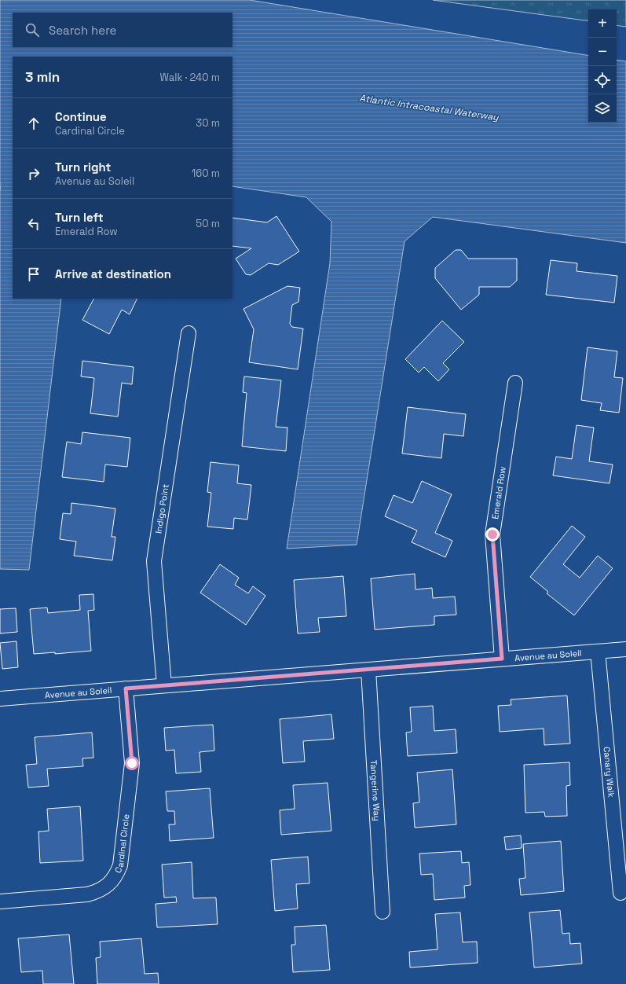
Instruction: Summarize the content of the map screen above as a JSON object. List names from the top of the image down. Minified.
{"streets":{"street":["Emerald Row","Indigo Point","Avenue au Soleil","Canary Walk","Tangerine Way","Cardinal Circle"]},"crossings":[["Emerald Row","Avenue au Soleil"],["Indigo Point","Avenue au Soleil"],["Avenue au Soleil","Canary Walk"],["Avenue au Soleil","Tangerine Way"],["Avenue au Soleil","Cardinal Circle"]],"water":["Atlantic Intracoastal Waterway"],"page":{"map_buttons":["+","−"],"search":"Search here","heading":["3 min","Walk · 240 m"],"list":[["Continue","Cardinal Circle","30 m"],["Turn right","Avenue au Soleil","160 m"],["Turn left","Emerald Row","50 m"],"Arrive at destination"]}}
